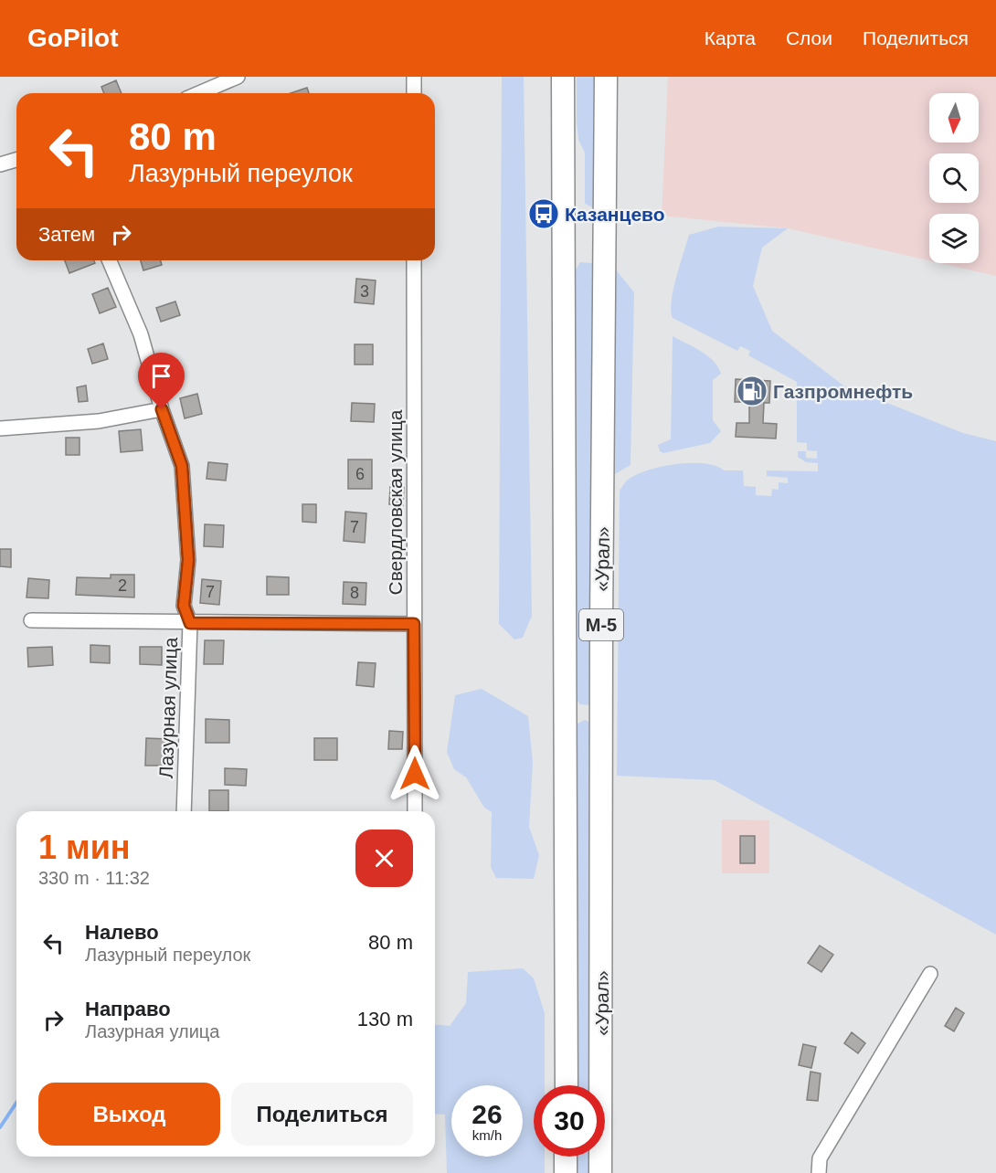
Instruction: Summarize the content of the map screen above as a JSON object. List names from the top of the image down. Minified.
{"streets":{"main road":["«Урал»","М-5"],"street":["Свердловская улица","Лазурная улица"]},"places":{"bus stop":["Казанцево"],"fuel station":["Газпромнефть"]},"house_numbers":["3","6","7","2","7","8"],"north":"bottom","page":{"header":"GoPilot","nav":["Карта","Слои","Поделиться"],"turn":["80 m","Лазурный переулок"],"then":"Затем","heading":["1 мин","330 m · 11:32"],"list":[{"name":"Налево","note":"Лазурный переулок","value":"80 m"},{"name":"Направо","note":"Лазурная улица","value":"130 m"}],"buttons":["Выход","Поделиться"],"speed":"26 km/h","limit":"30"}}
